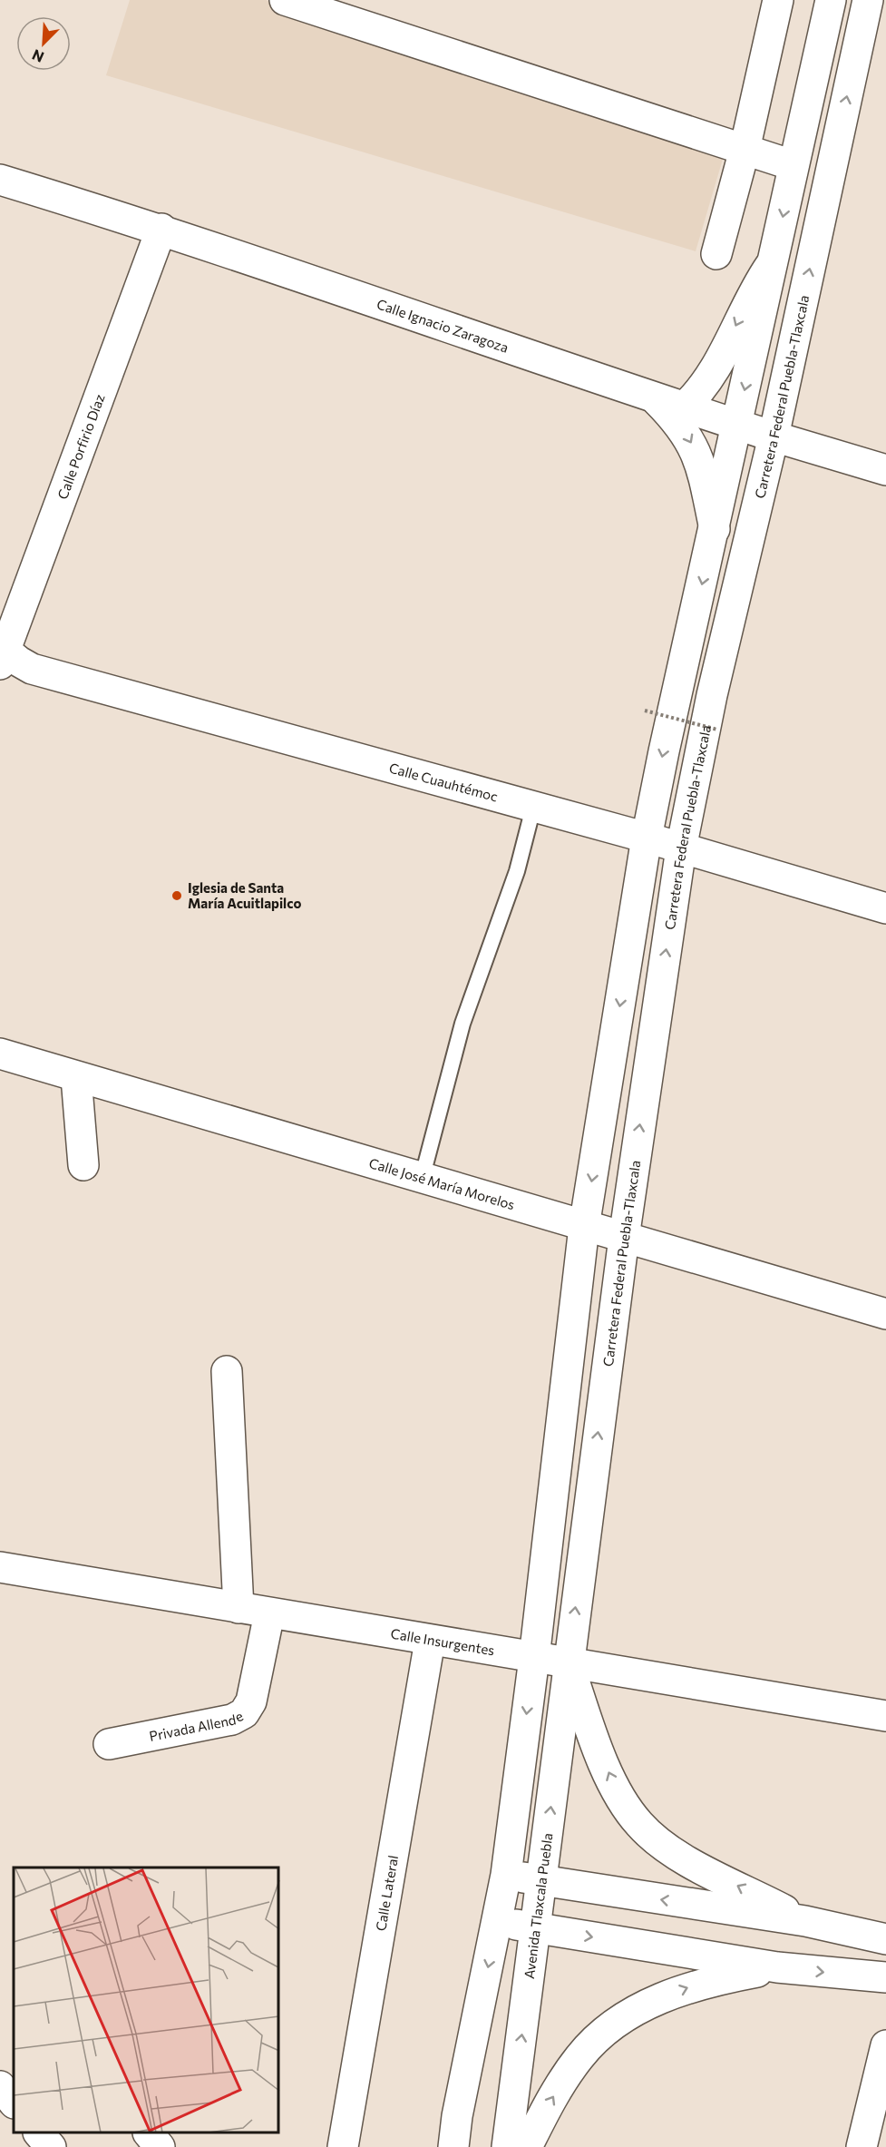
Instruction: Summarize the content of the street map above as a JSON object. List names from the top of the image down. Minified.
{"streets":{"main road":["Calle Ignacio Zaragoza","Carretera Federal Puebla-Tlaxcala","Calle Porfirio Díaz","Calle Cuauhtémoc","Calle José María Morelos","Calle Insurgentes","Privada Allende","Calle Lateral","Avenida Tlaxcala Puebla"]},"crossings":[["Calle Ignacio Zaragoza","Carretera Federal Puebla-Tlaxcala"],["Calle Ignacio Zaragoza","Calle Porfirio Díaz"],["Carretera Federal Puebla-Tlaxcala","Calle Cuauhtémoc"],["Carretera Federal Puebla-Tlaxcala","Calle José María Morelos"],["Carretera Federal Puebla-Tlaxcala","Calle Insurgentes"],["Carretera Federal Puebla-Tlaxcala","Avenida Tlaxcala Puebla"],["Calle Porfirio Díaz","Calle Cuauhtémoc"],["Calle Insurgentes","Privada Allende"],["Calle Insurgentes","Calle Lateral"],["Calle Insurgentes","Avenida Tlaxcala Puebla"]],"places":["Iglesia de Santa María Acuitlapilco"],"north":"bottom left"}
